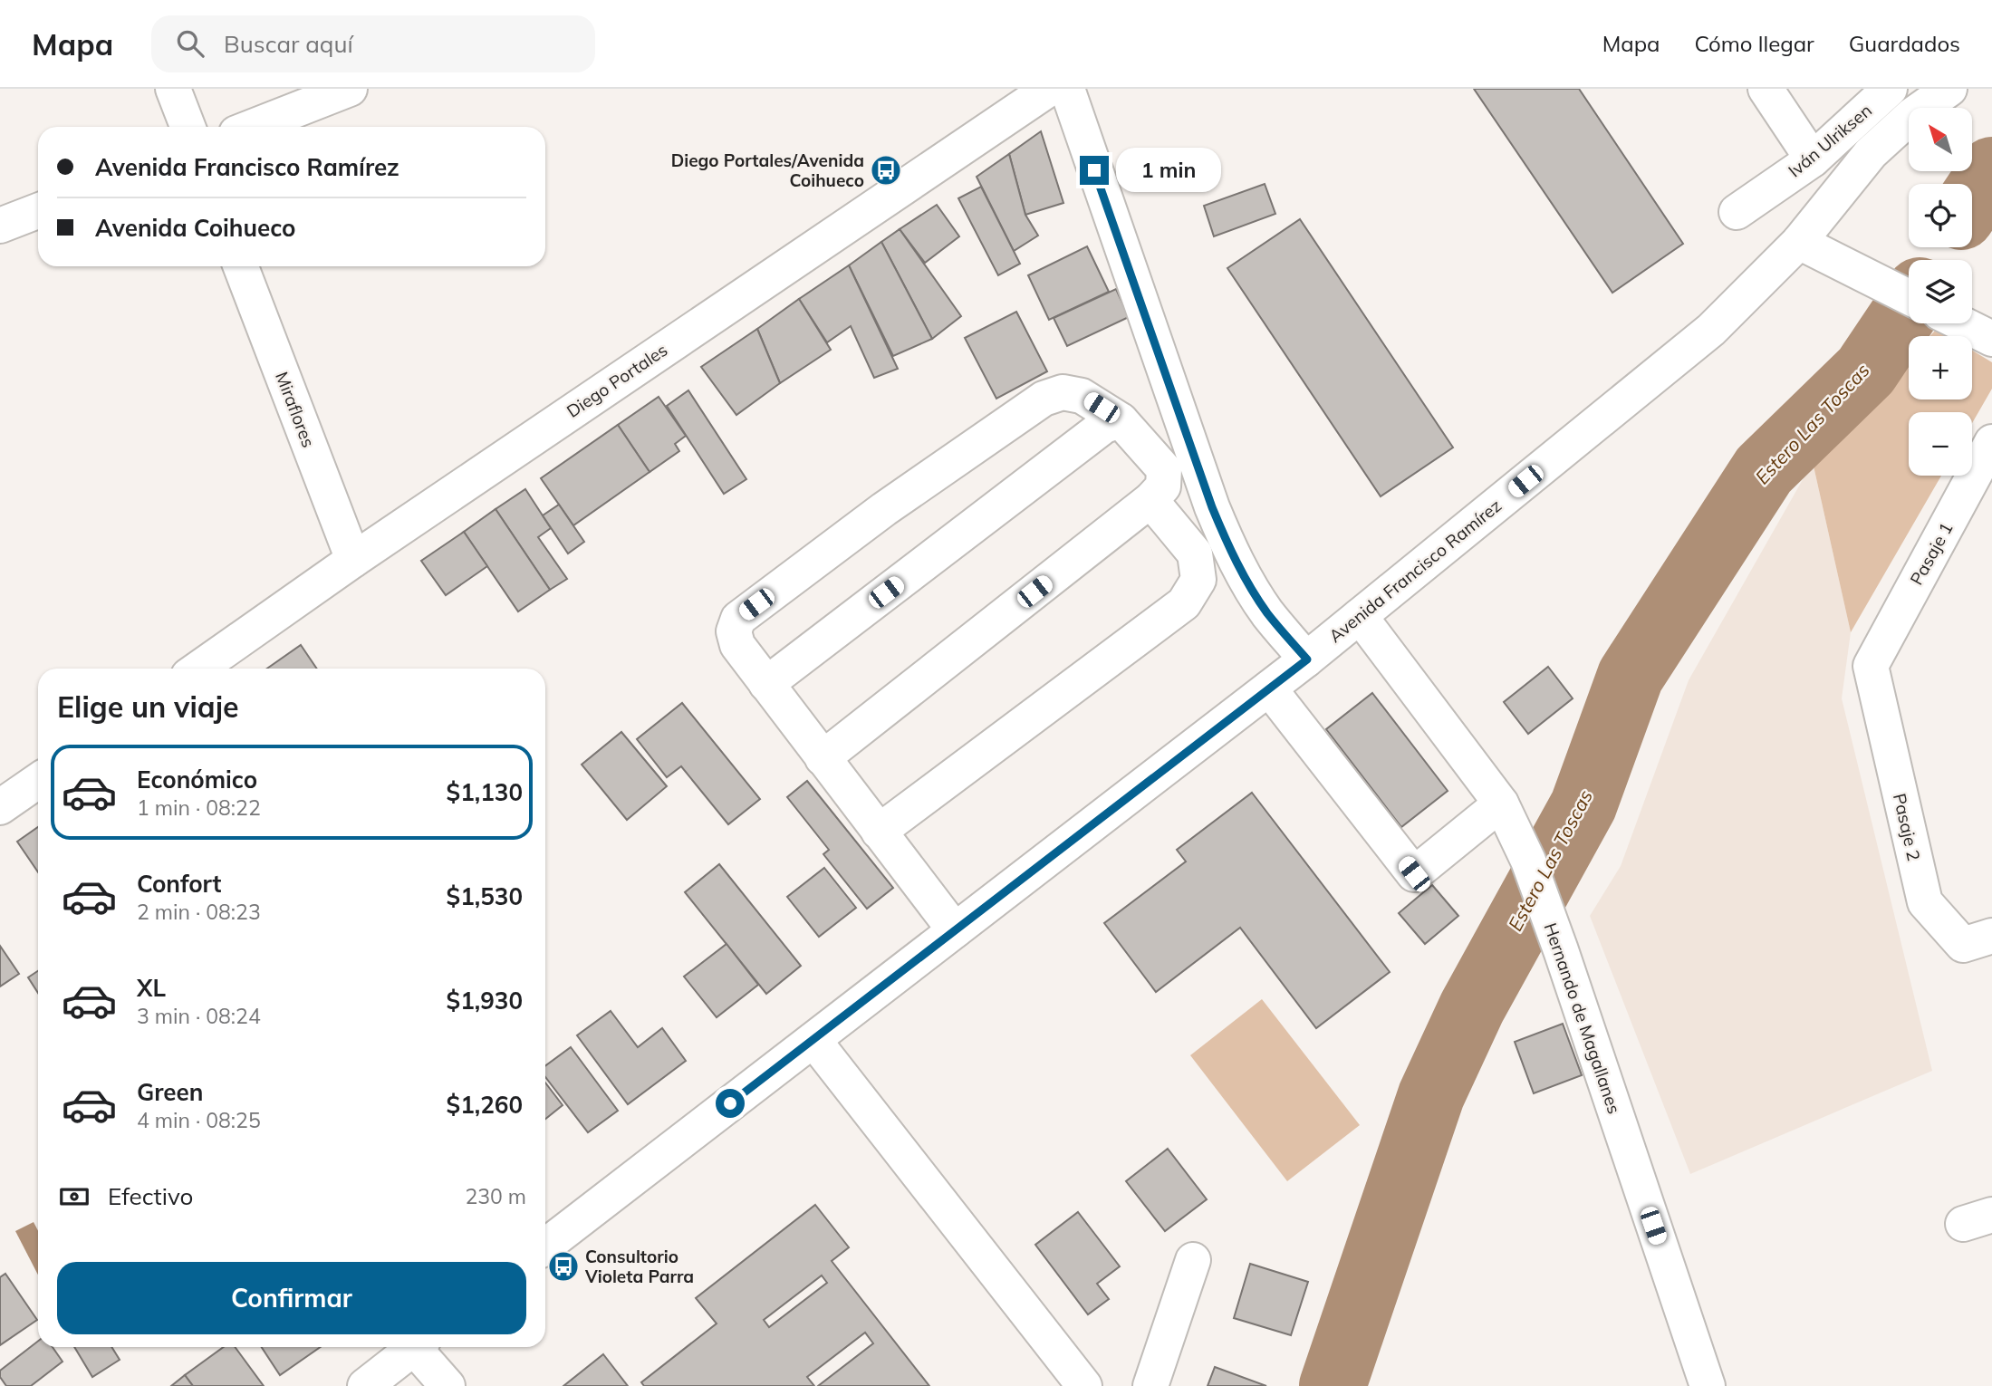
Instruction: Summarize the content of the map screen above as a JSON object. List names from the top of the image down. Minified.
{"streets":{"main road":["Iván Ulriksen","Diego Portales","Miraflores","Pasaje 1","Avenida Francisco Ramírez","Pasaje 2","Hernando de Magallanes"]},"crossings":[["Diego Portales","Miraflores"],["Pasaje 1","Pasaje 2"],["Avenida Francisco Ramírez","Hernando de Magallanes"]],"water":["Estero Las Toscas"],"places":{"bus stop":["Diego Portales/Avenida Coihueco","Consultorio Violeta Parra"]},"north":"top left","page":{"header":"Mapa","search":"Buscar aquí","nav":["Mapa","Cómo llegar","Guardados"],"map_buttons":["+","−"],"banner":["Avenida Francisco Ramírez","Avenida Coihueco"],"bubble":"1 min","heading":"Elige un viaje","list":[{"name":"Económico","note":"1 min · 08:22","value":"$1,130"},{"name":"Confort","note":"2 min · 08:23","value":"$1,530"},{"name":"XL","note":"3 min · 08:24","value":"$1,930"},{"name":"Green","note":"4 min · 08:25","value":"$1,260"}],"pay":["Efectivo","230 m"],"buttons":"Confirmar"}}
